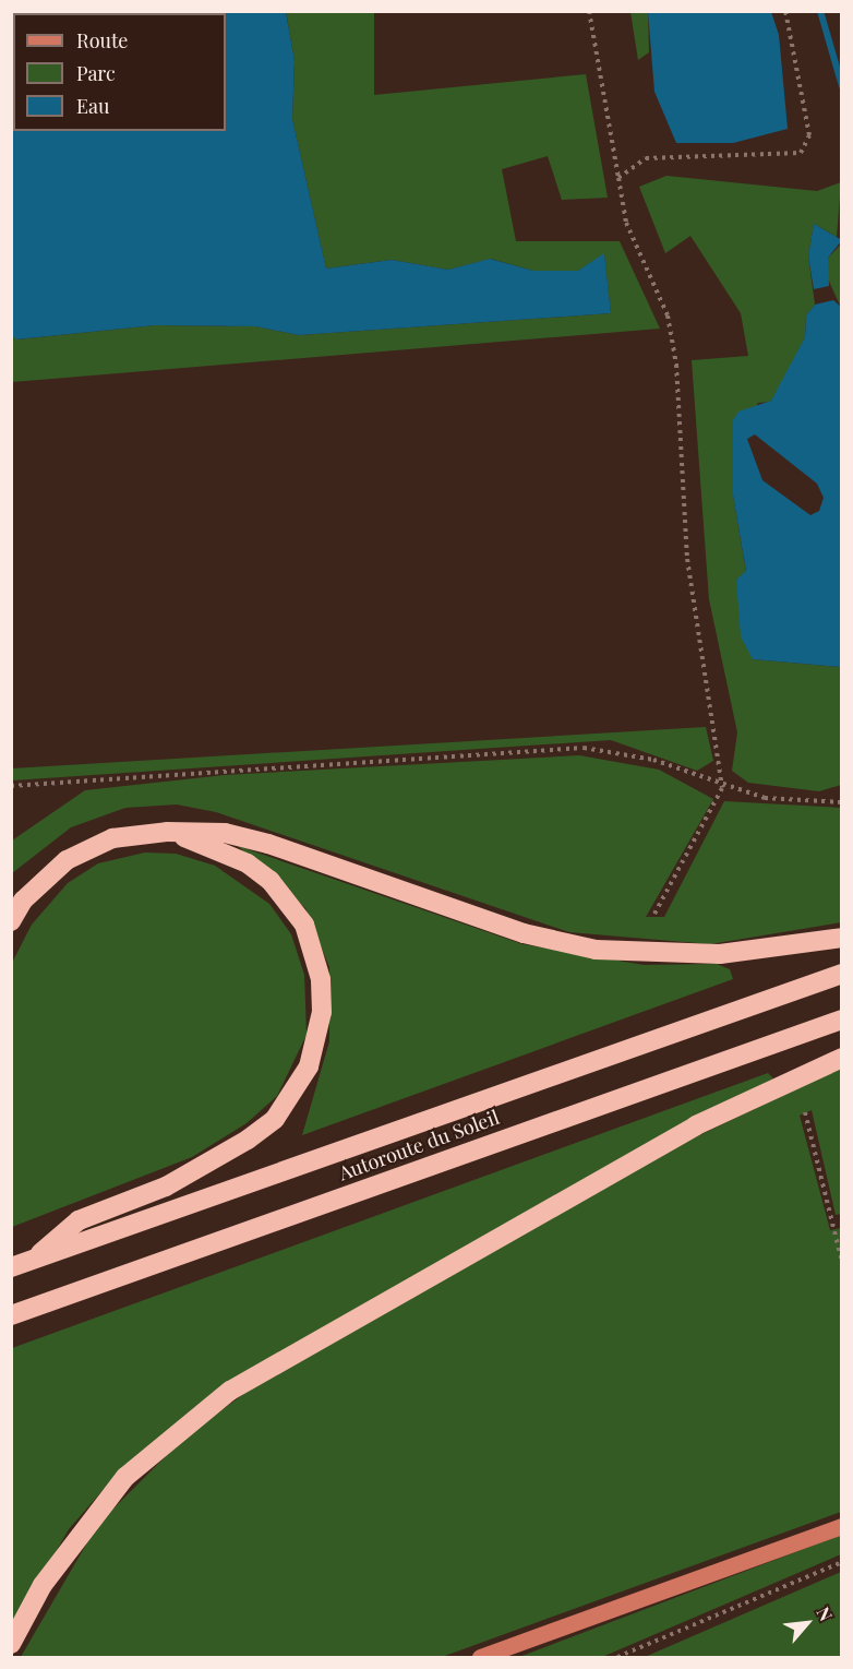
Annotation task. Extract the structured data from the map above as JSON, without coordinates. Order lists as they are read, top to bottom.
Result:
{
  "streets": {
    "highway": ["Autoroute du Soleil"]
  },
  "legend": ["Route", "Parc", "Eau"],
  "north": "top right"
}
